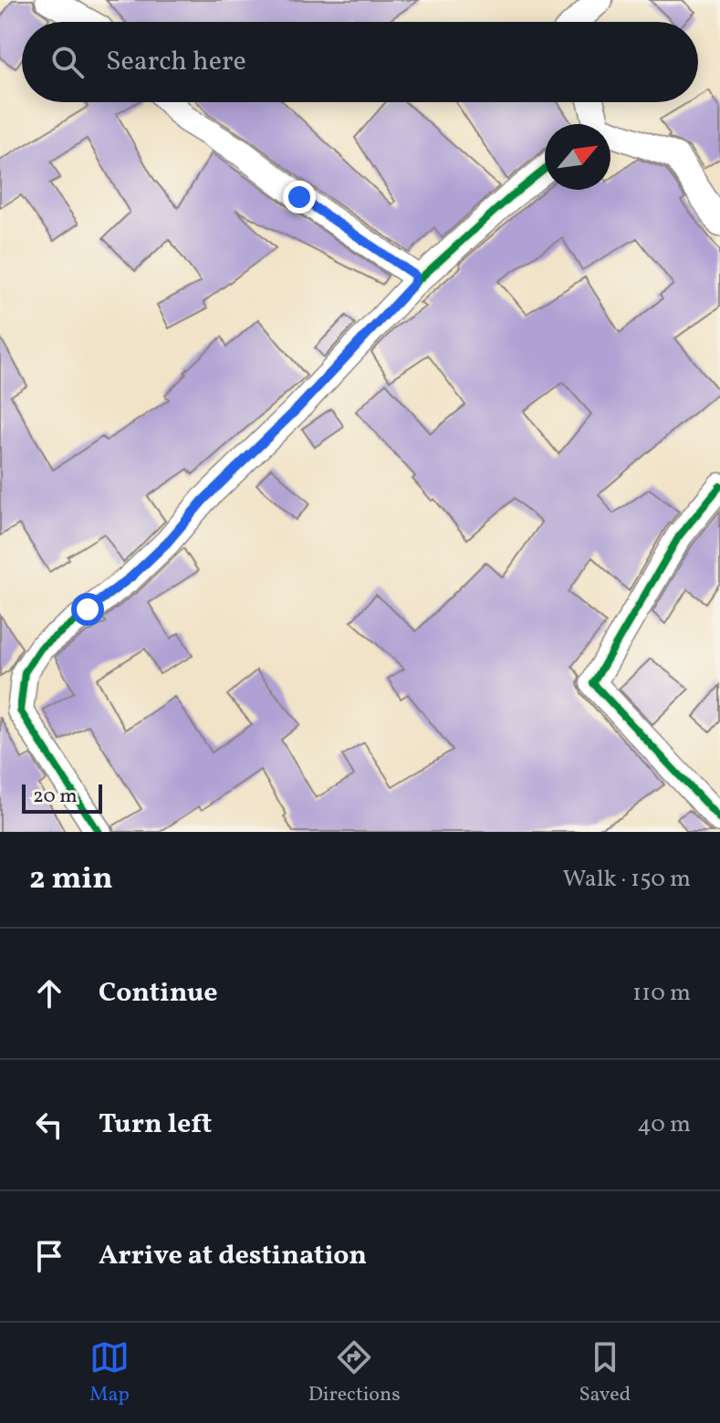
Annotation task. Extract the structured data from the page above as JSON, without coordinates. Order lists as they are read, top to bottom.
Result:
{
  "scale_bar": "20 m",
  "north": "top right",
  "page": {
    "search": "Search here",
    "scale": "20 m",
    "heading": ["2 min", "Walk · 150 m"],
    "list": [
      ["Continue", "110 m"],
      ["Turn left", "40 m"],
      "Arrive at destination"
    ],
    "nav": ["Map", "Directions", "Saved"]
  }
}
